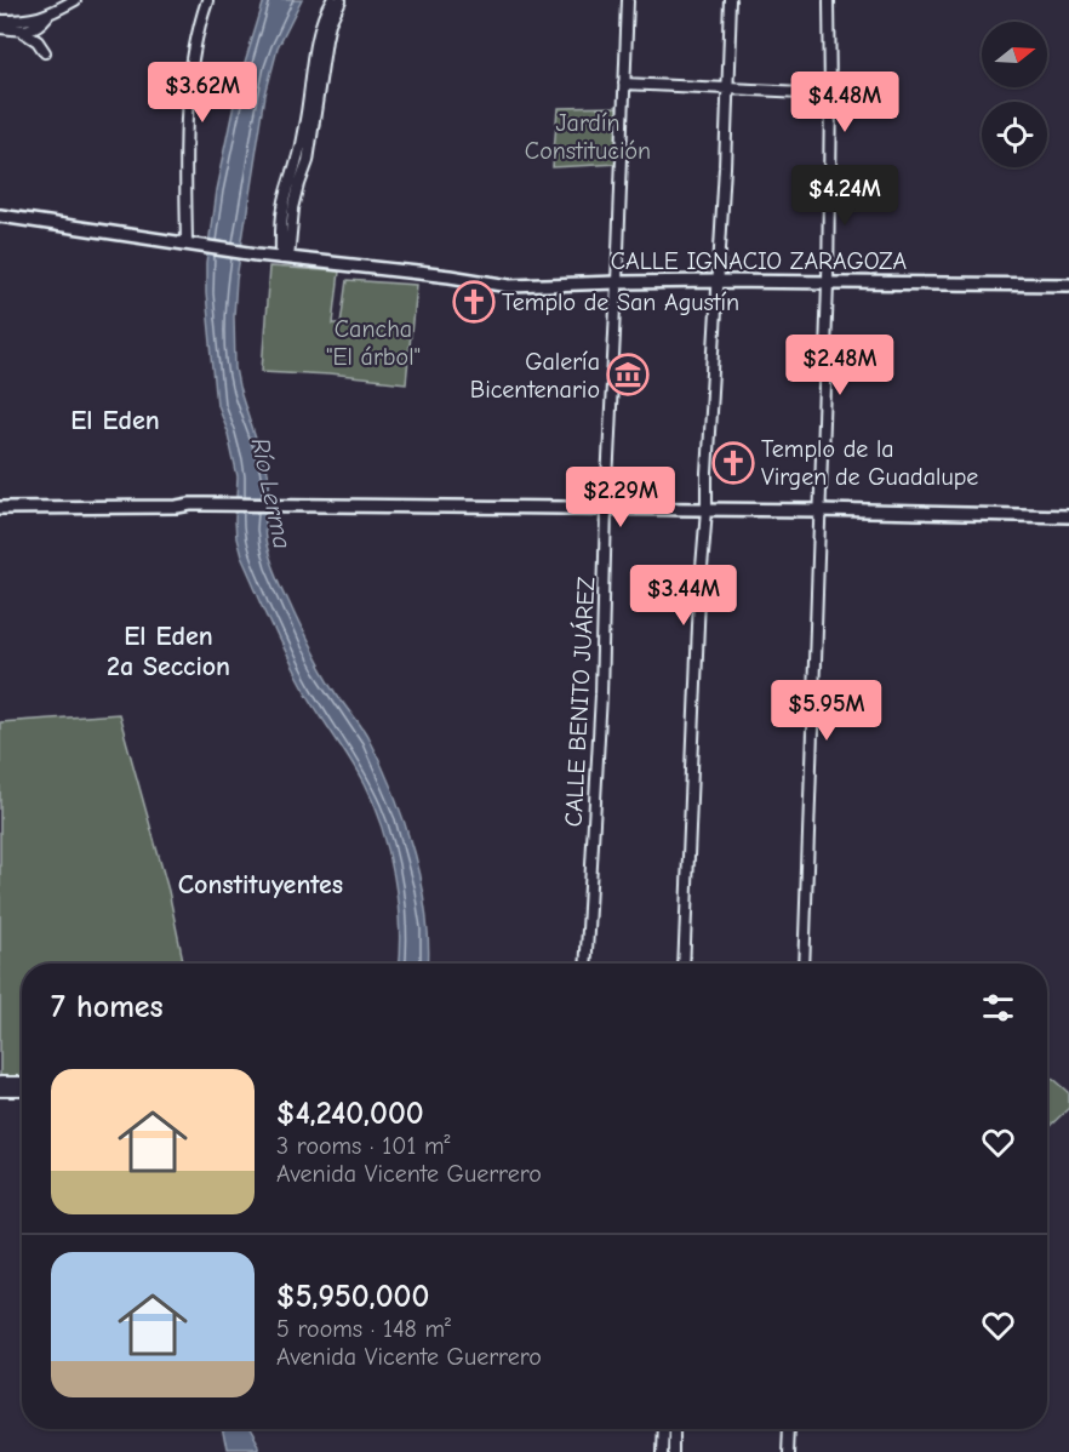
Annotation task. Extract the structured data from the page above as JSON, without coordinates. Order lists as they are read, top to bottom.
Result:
{
  "streets": {
    "main road": ["CALLE IGNACIO ZARAGOZA"],
    "street": ["CALLE BENITO JUÁREZ"]
  },
  "crossings": [
    ["CALLE IGNACIO ZARAGOZA", "CALLE BENITO JUÁREZ"]
  ],
  "districts": ["El Eden", "El Eden 2a Seccion", "Constituyentes"],
  "water": ["Río Lerma"],
  "parks": ["Jardín Constitución", "Cancha \"El árbol\""],
  "places": {
    "church": ["Templo de San Agustín", "Templo de la Virgen de Guadalupe"],
    "museum": ["Galería Bicentenario"]
  },
  "north": "right",
  "page": {
    "price": [
      "$3.62M",
      "$4.48M",
      "$4.24M",
      "$2.48M",
      "$2.29M",
      "$3.44M",
      "$5.95M"
    ],
    "heading": "7 homes",
    "list": [
      {
        "name": "$4,240,000",
        "note": "3 rooms · 101 m² · Avenida Vicente Guerrero"
      },
      {
        "name": "$5,950,000",
        "note": "5 rooms · 148 m² · Avenida Vicente Guerrero"
      }
    ]
  }
}
